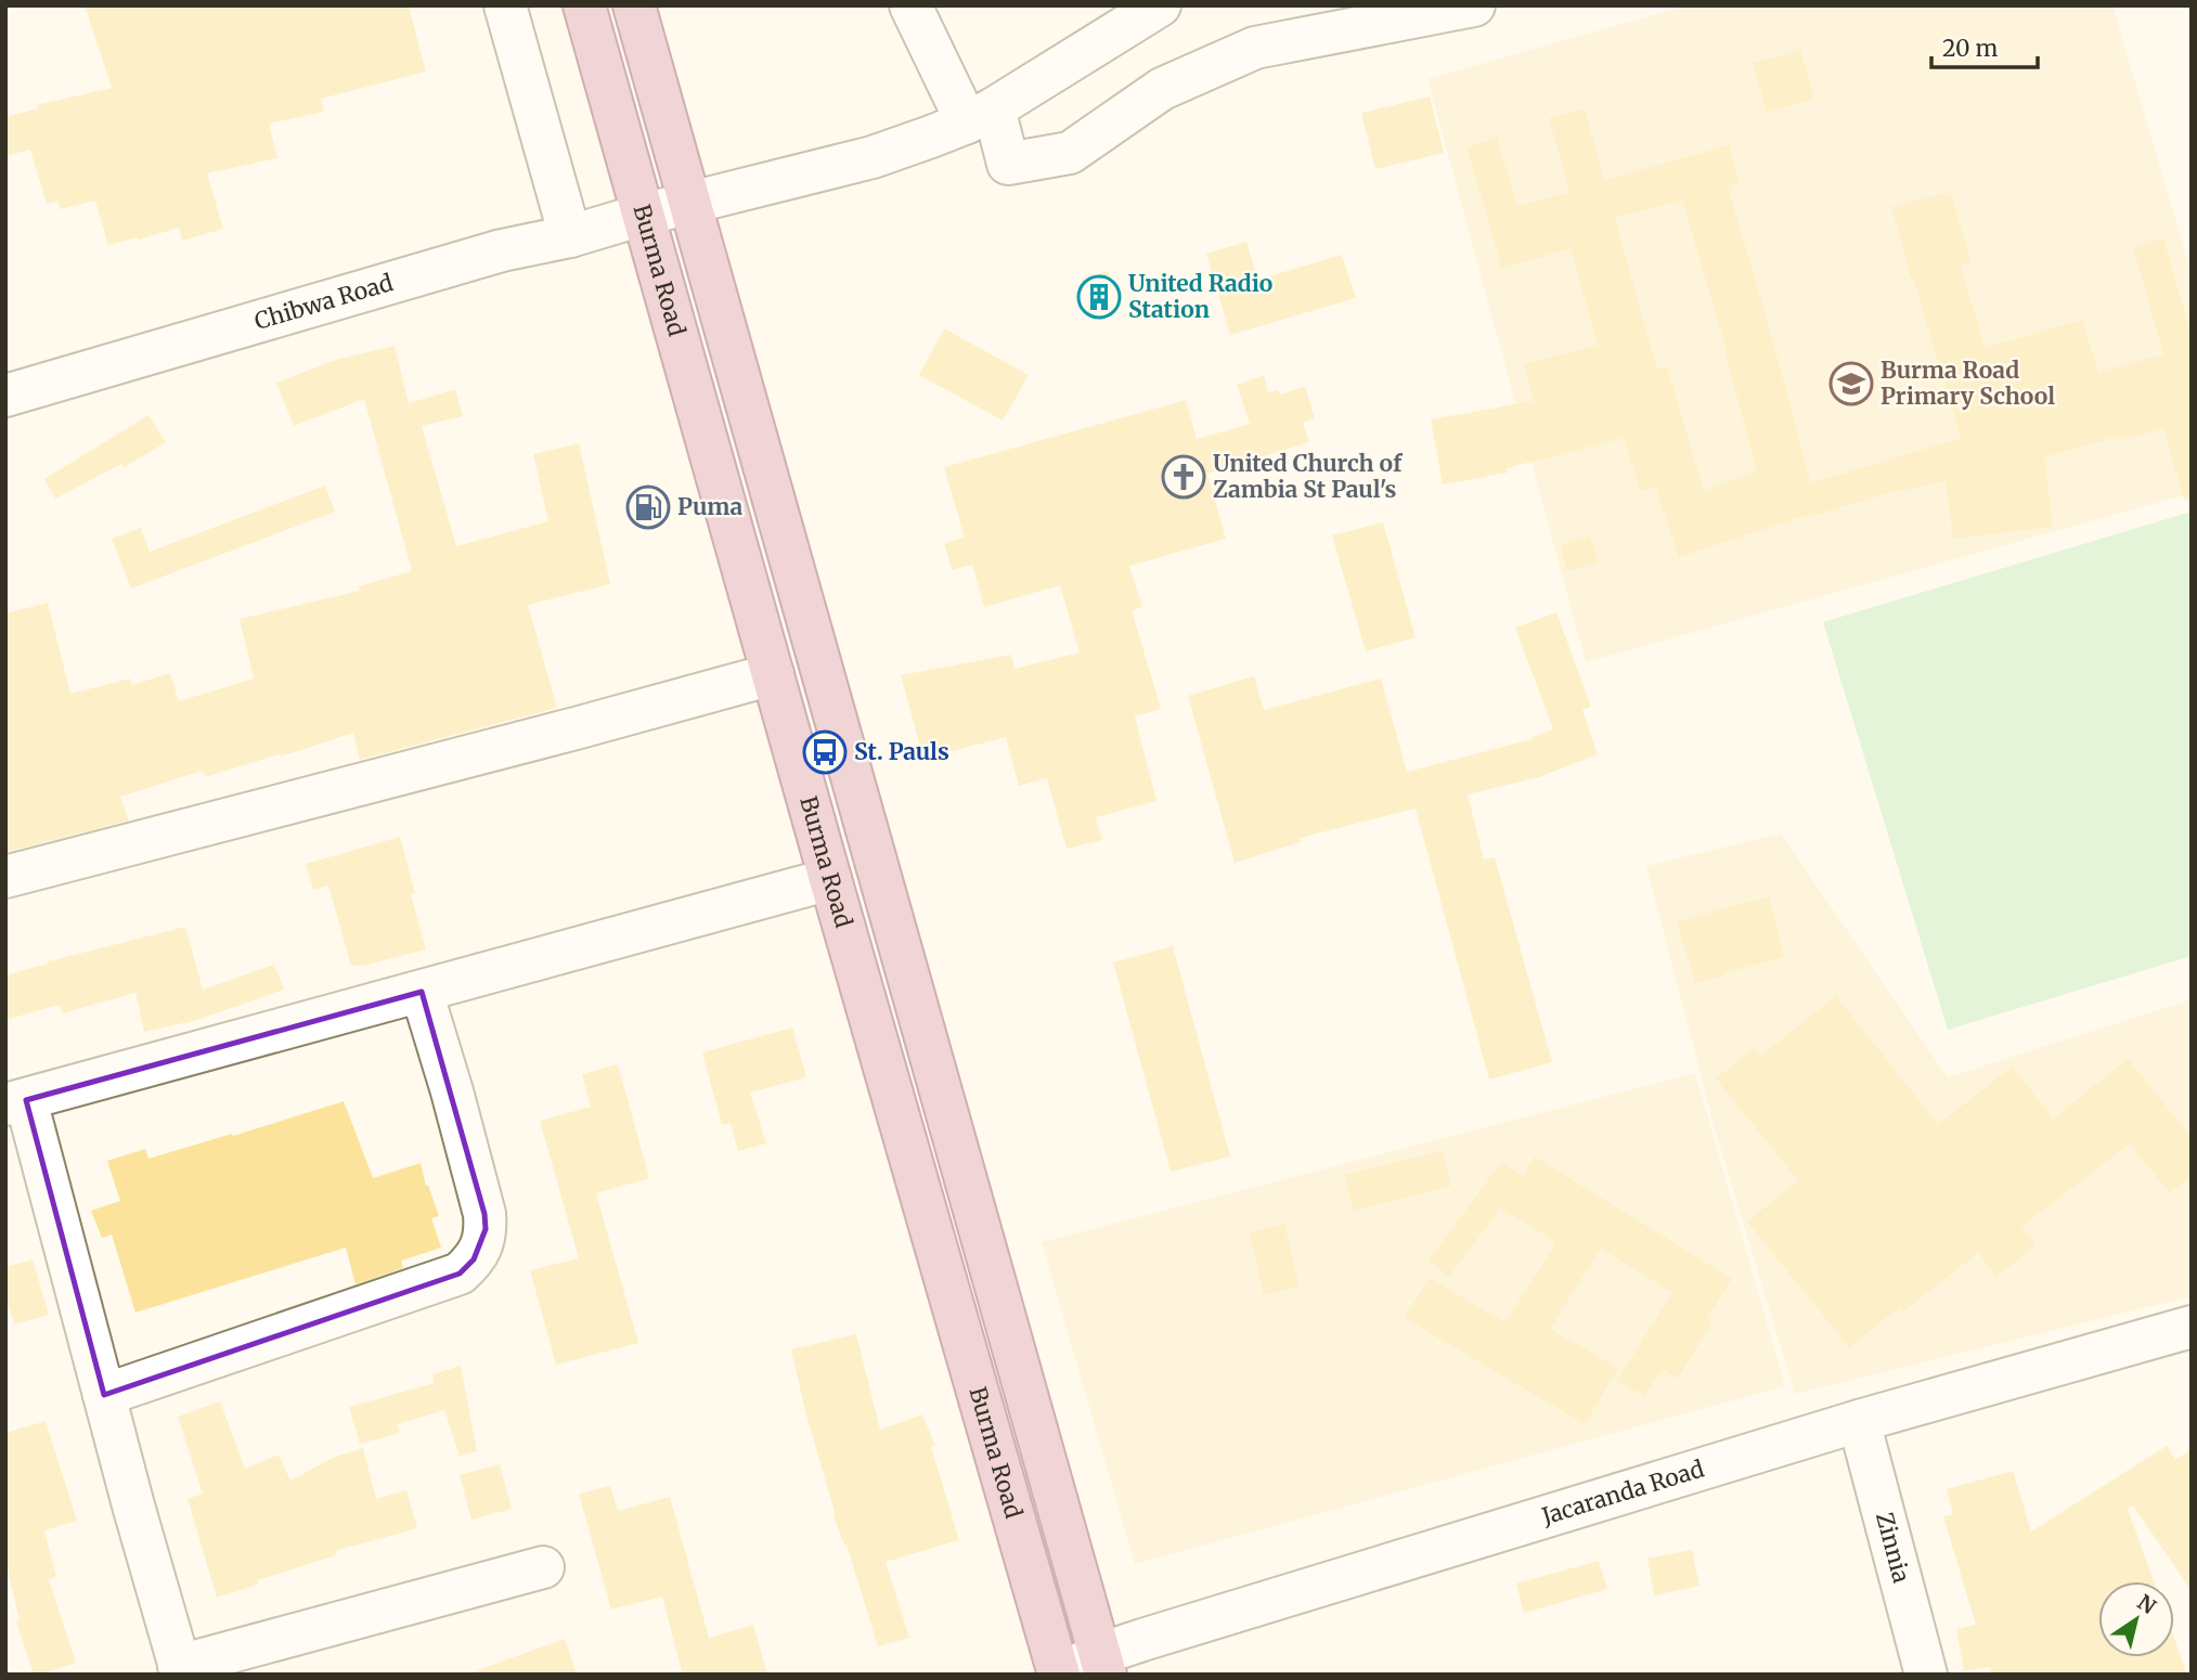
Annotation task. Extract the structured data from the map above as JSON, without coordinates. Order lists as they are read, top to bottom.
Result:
{
  "streets": {
    "main road": ["Burma Road"],
    "street": ["Chibwa Road", "Jacaranda Road", "Zinnia"]
  },
  "crossings": [
    ["Burma Road", "Chibwa Road"],
    ["Burma Road", "Jacaranda Road"],
    ["Jacaranda Road", "Zinnia"]
  ],
  "places": {
    "building": ["United Radio Station"],
    "school or university": ["Burma Road Primary School"],
    "church": ["United Church of Zambia St Paul's"],
    "fuel station": ["Puma"],
    "bus stop": ["St. Pauls"]
  },
  "scale_bar": "20 m",
  "north": "top right"
}
